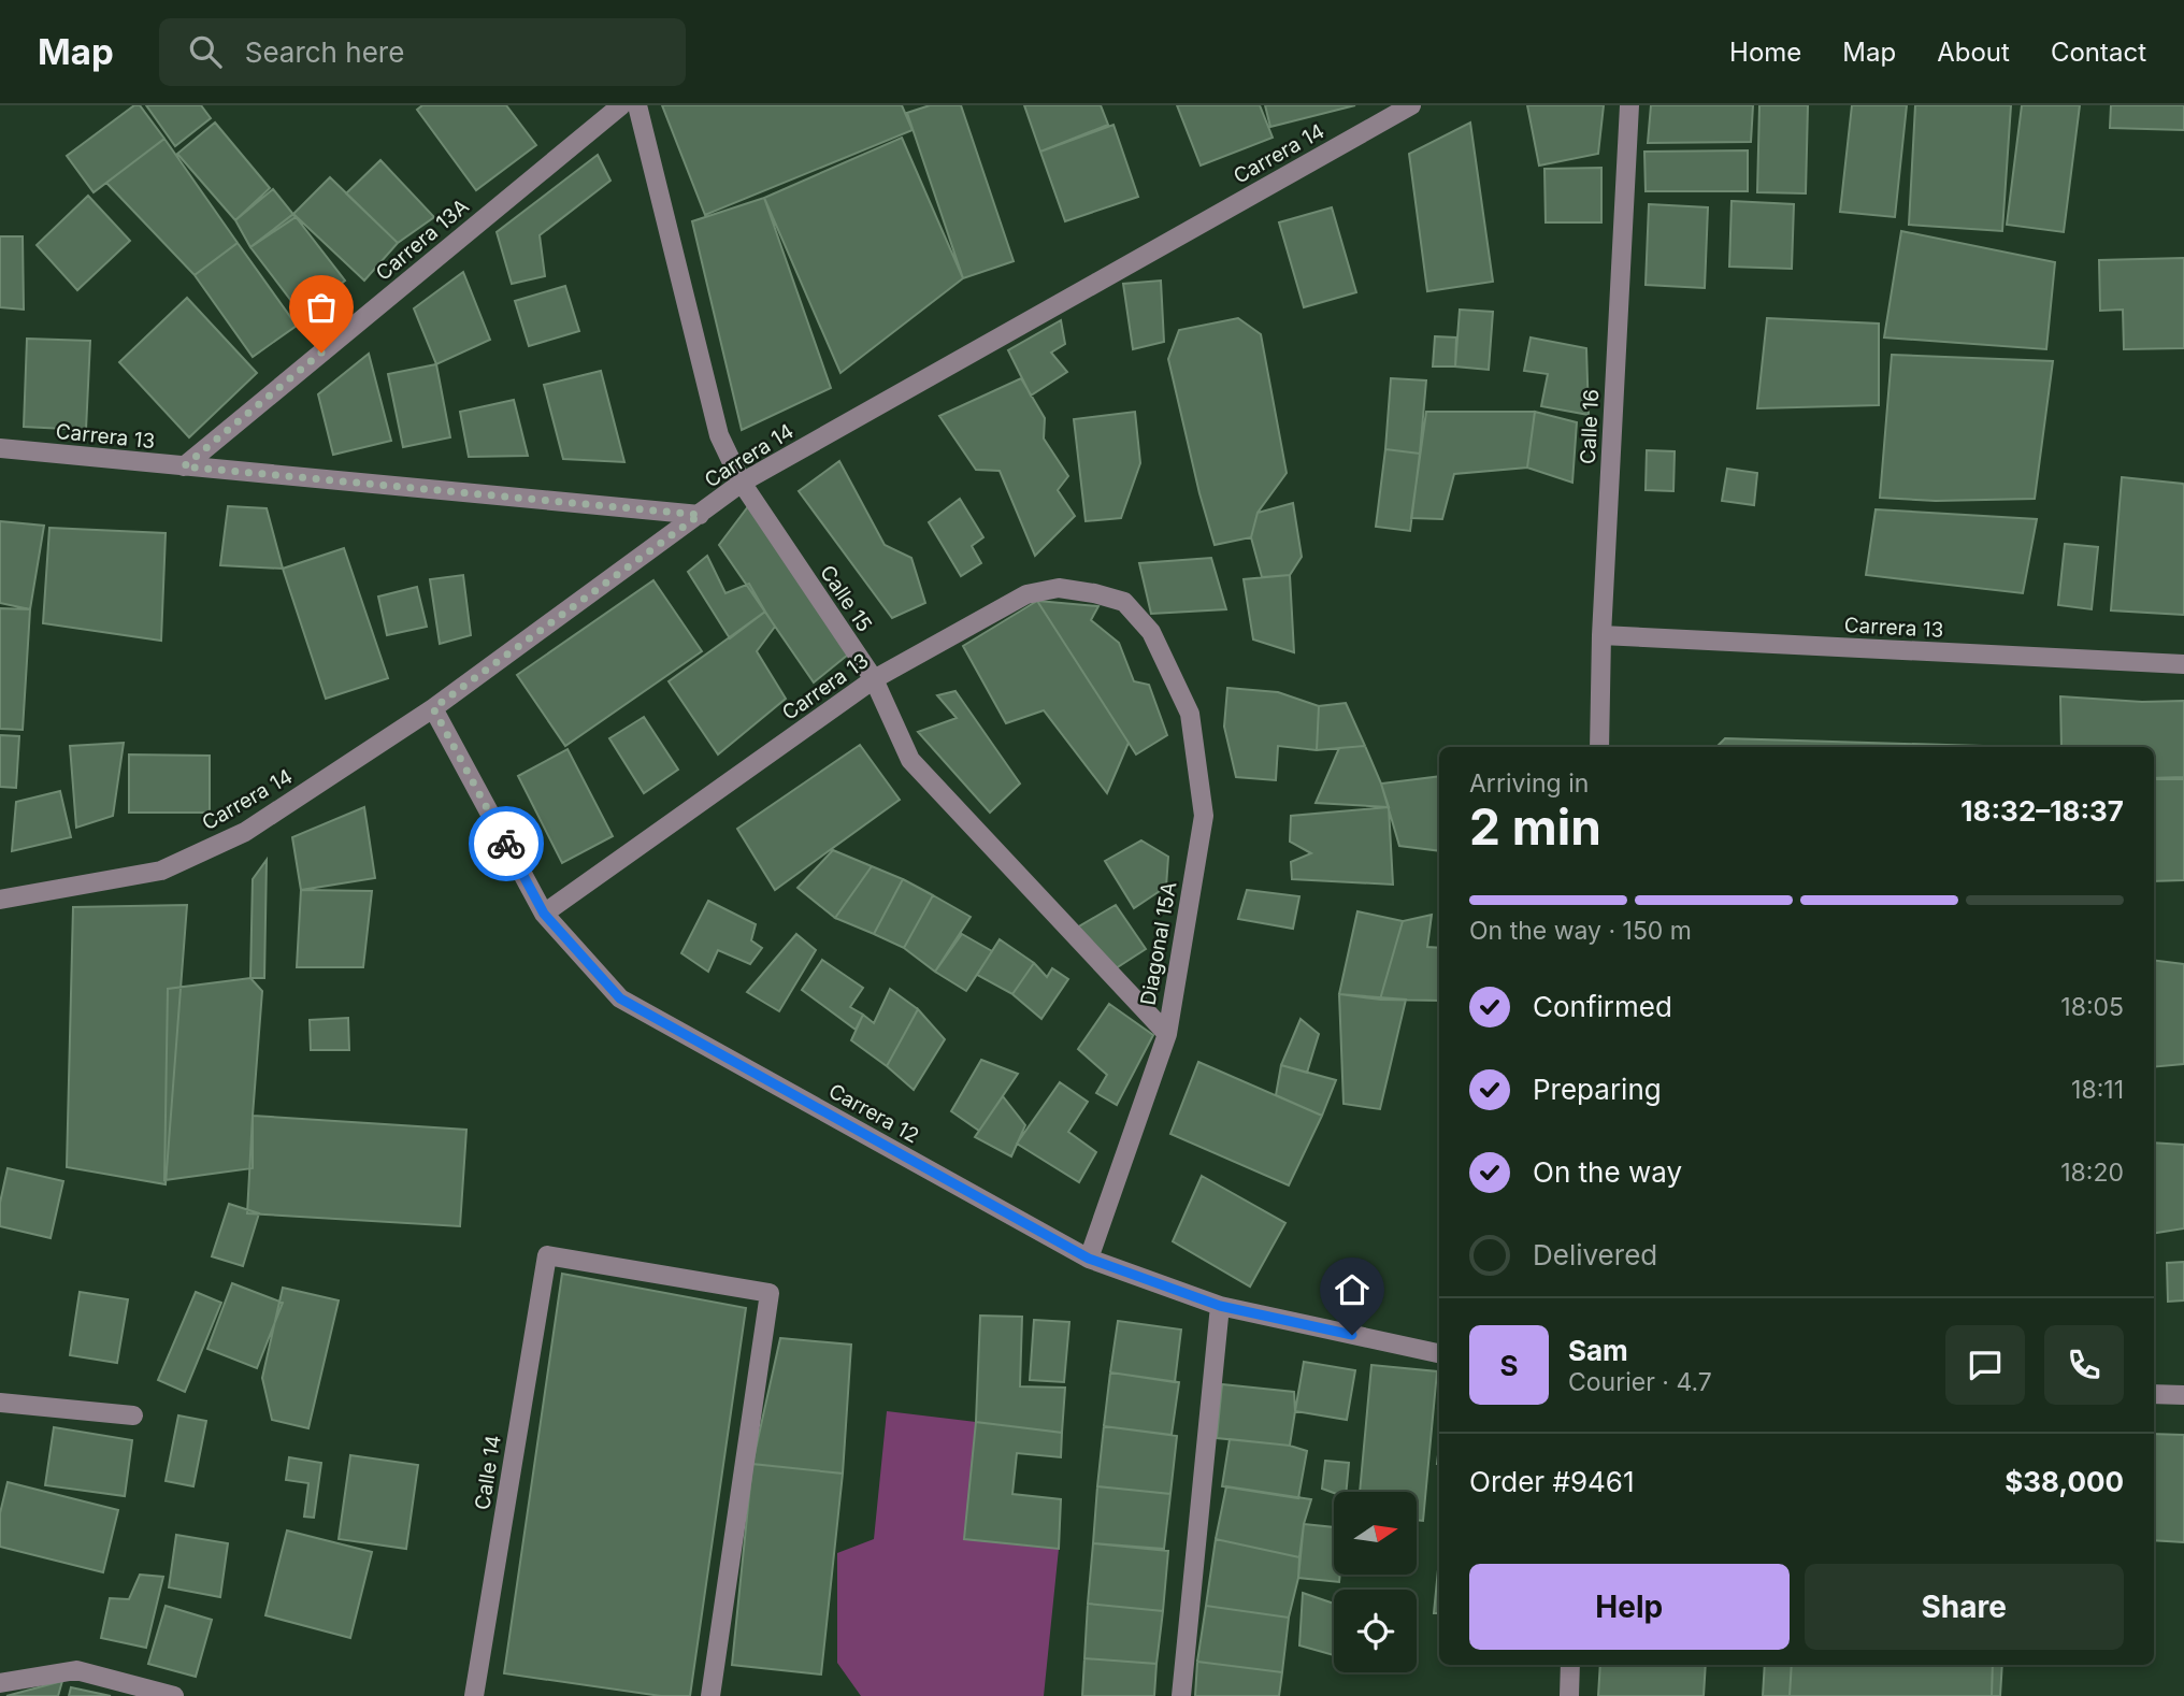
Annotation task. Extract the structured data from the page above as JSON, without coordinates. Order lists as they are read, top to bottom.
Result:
{
  "streets": {
    "street": [
      "Carrera 14",
      "Carrera 13A",
      "Calle 16",
      "Carrera 13",
      "Calle 15",
      "Diagonal 15A",
      "Carrera 12",
      "Calle 14"
    ]
  },
  "crossings": [
    ["Carrera 14", "Carrera 13"],
    ["Carrera 14", "Calle 15"],
    ["Carrera 14", "Carrera 12"],
    ["Carrera 13A", "Carrera 13"],
    ["Calle 16", "Carrera 13"],
    ["Carrera 13", "Calle 15"],
    ["Carrera 13", "Diagonal 15A"],
    ["Carrera 13", "Carrera 12"],
    ["Calle 15", "Diagonal 15A"],
    ["Diagonal 15A", "Carrera 12"]
  ],
  "north": "right",
  "page": {
    "header": "Map",
    "search": "Search here",
    "nav": [
      "Home",
      "Map",
      "About",
      "Contact"
    ],
    "heading": ["2 min", "Arriving in", "18:32–18:37"],
    "panel": [
      "Sam",
      "Courier · 4.7",
      "Order #9461",
      "$38,000"
    ],
    "bar": "On the way · 150 m",
    "list": [
      ["Confirmed", "18:05"],
      ["Preparing", "18:11"],
      ["On the way", "18:20"],
      "Delivered"
    ],
    "round": "S",
    "buttons": ["Help", "Share"]
  }
}
